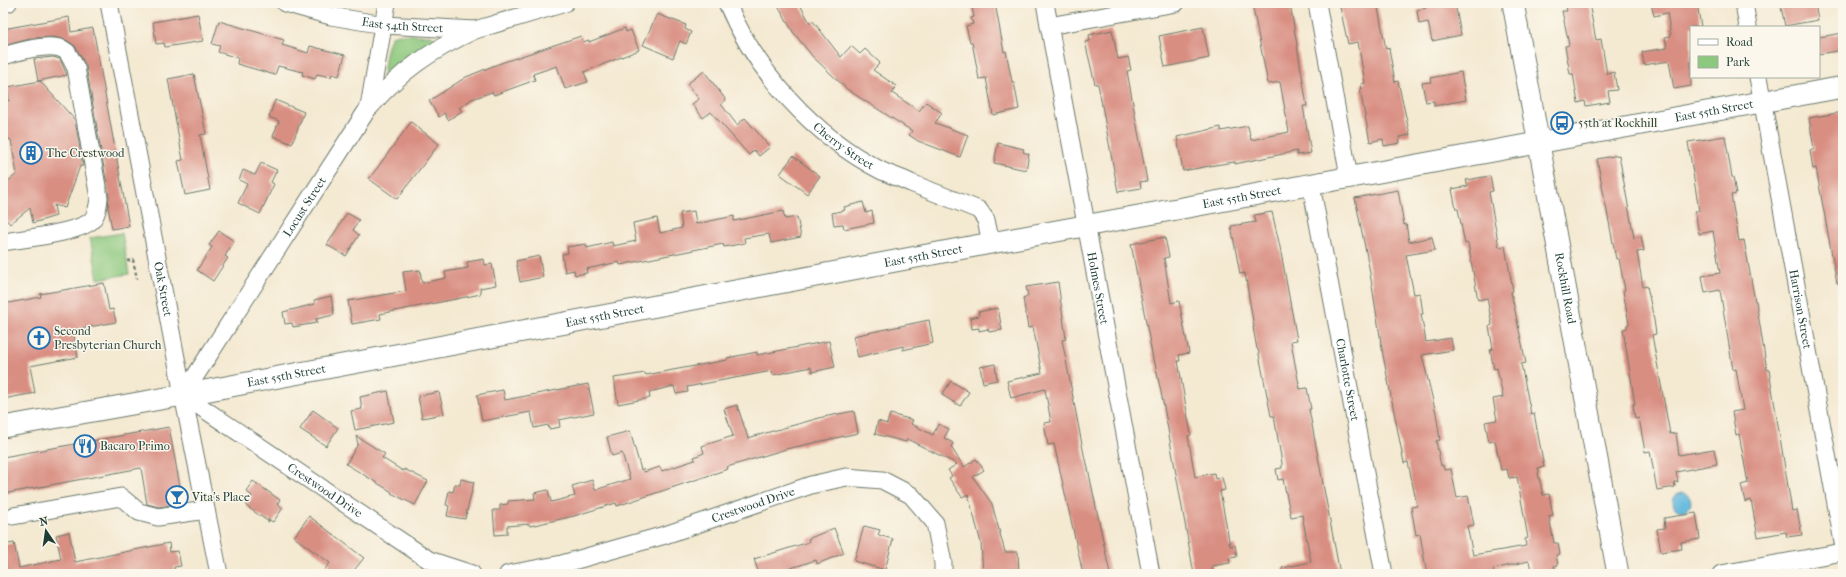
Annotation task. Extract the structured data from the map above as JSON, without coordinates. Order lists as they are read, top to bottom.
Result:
{
  "streets": {
    "main road": ["East 55th Street", "Rockhill Road"],
    "street": [
      "East 54th Street",
      "Cherry Street",
      "Locust Street",
      "Oak Street",
      "Holmes Street",
      "Harrison Street",
      "Charlotte Street",
      "Crestwood Drive"
    ]
  },
  "crossings": [
    ["East 54th Street", "Locust Street"],
    ["East 55th Street", "Cherry Street"],
    ["East 55th Street", "Locust Street"],
    ["East 55th Street", "Oak Street"],
    ["East 55th Street", "Holmes Street"],
    ["East 55th Street", "Rockhill Road"],
    ["East 55th Street", "Harrison Street"],
    ["East 55th Street", "Charlotte Street"],
    ["East 55th Street", "Crestwood Drive"],
    ["Locust Street", "Oak Street"],
    ["Locust Street", "Crestwood Drive"],
    ["Oak Street", "Crestwood Drive"]
  ],
  "places": {
    "bus stop": ["55th at Rockhill"],
    "building": ["The Crestwood"],
    "church": ["Second Presbyterian Church"],
    "restaurant": ["Bacaro Primo"],
    "bar": ["Vita's Place"]
  },
  "legend": ["Road", "Park"],
  "north": "top"
}
